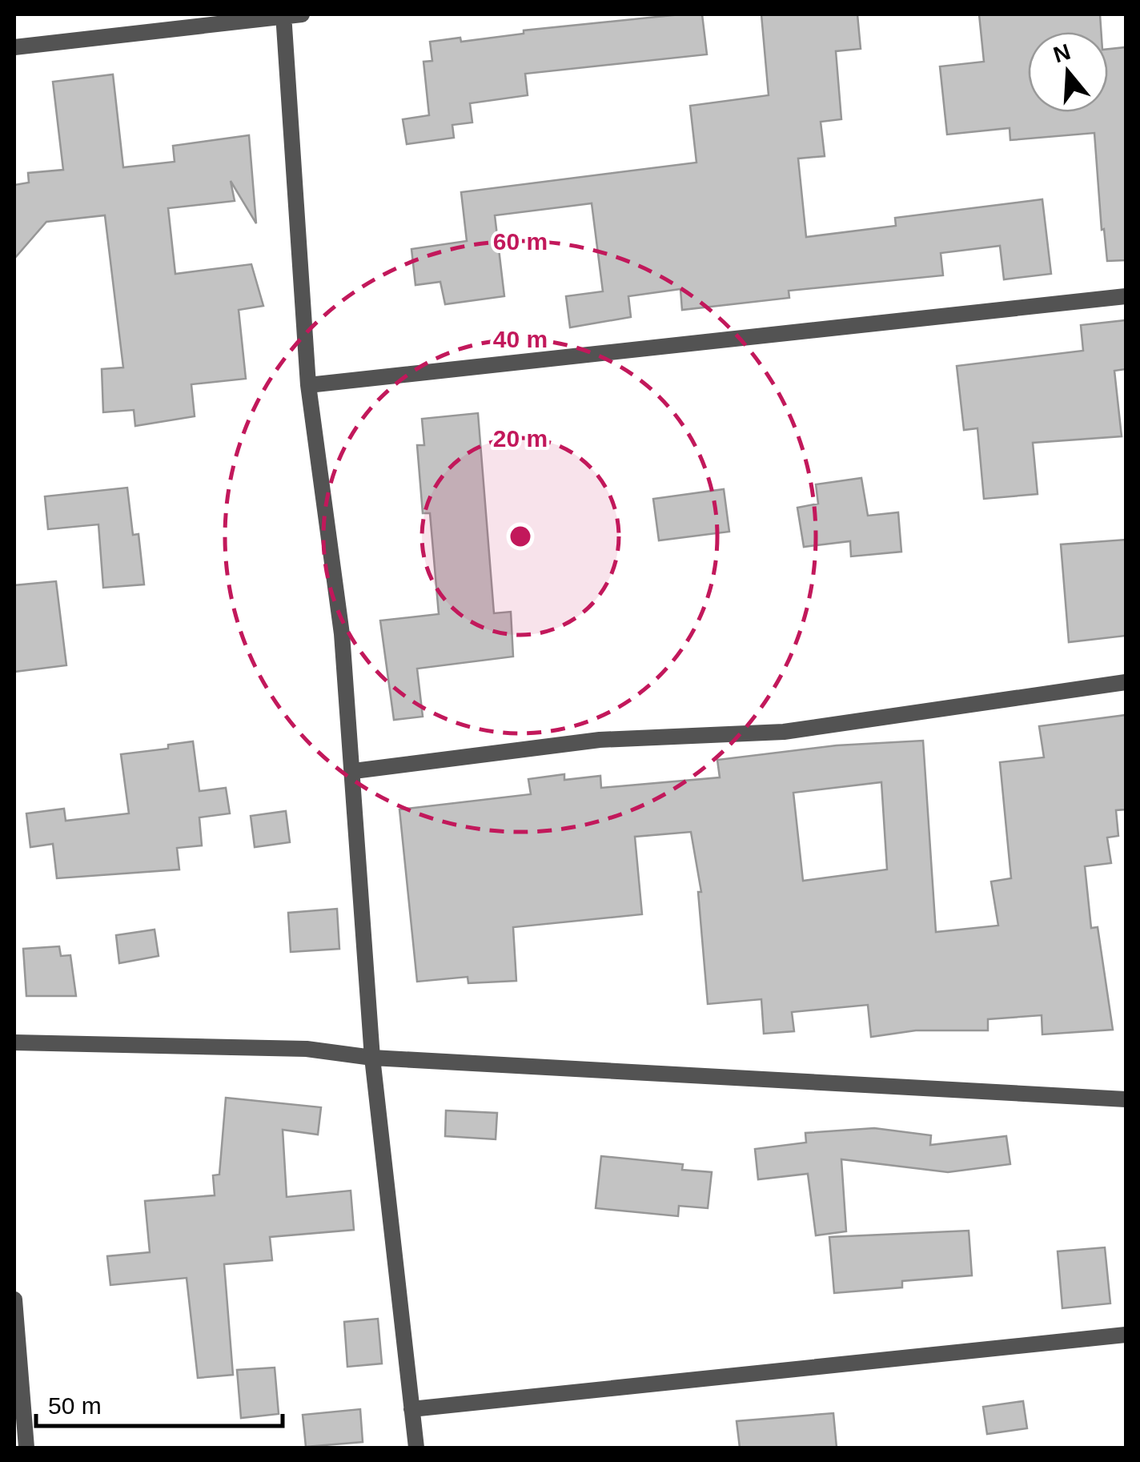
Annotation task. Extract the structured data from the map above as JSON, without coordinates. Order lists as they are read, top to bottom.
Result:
{
  "scale_bar": "50 m",
  "north": "top",
  "rings": ["60 m", "40 m", "20 m"]
}
